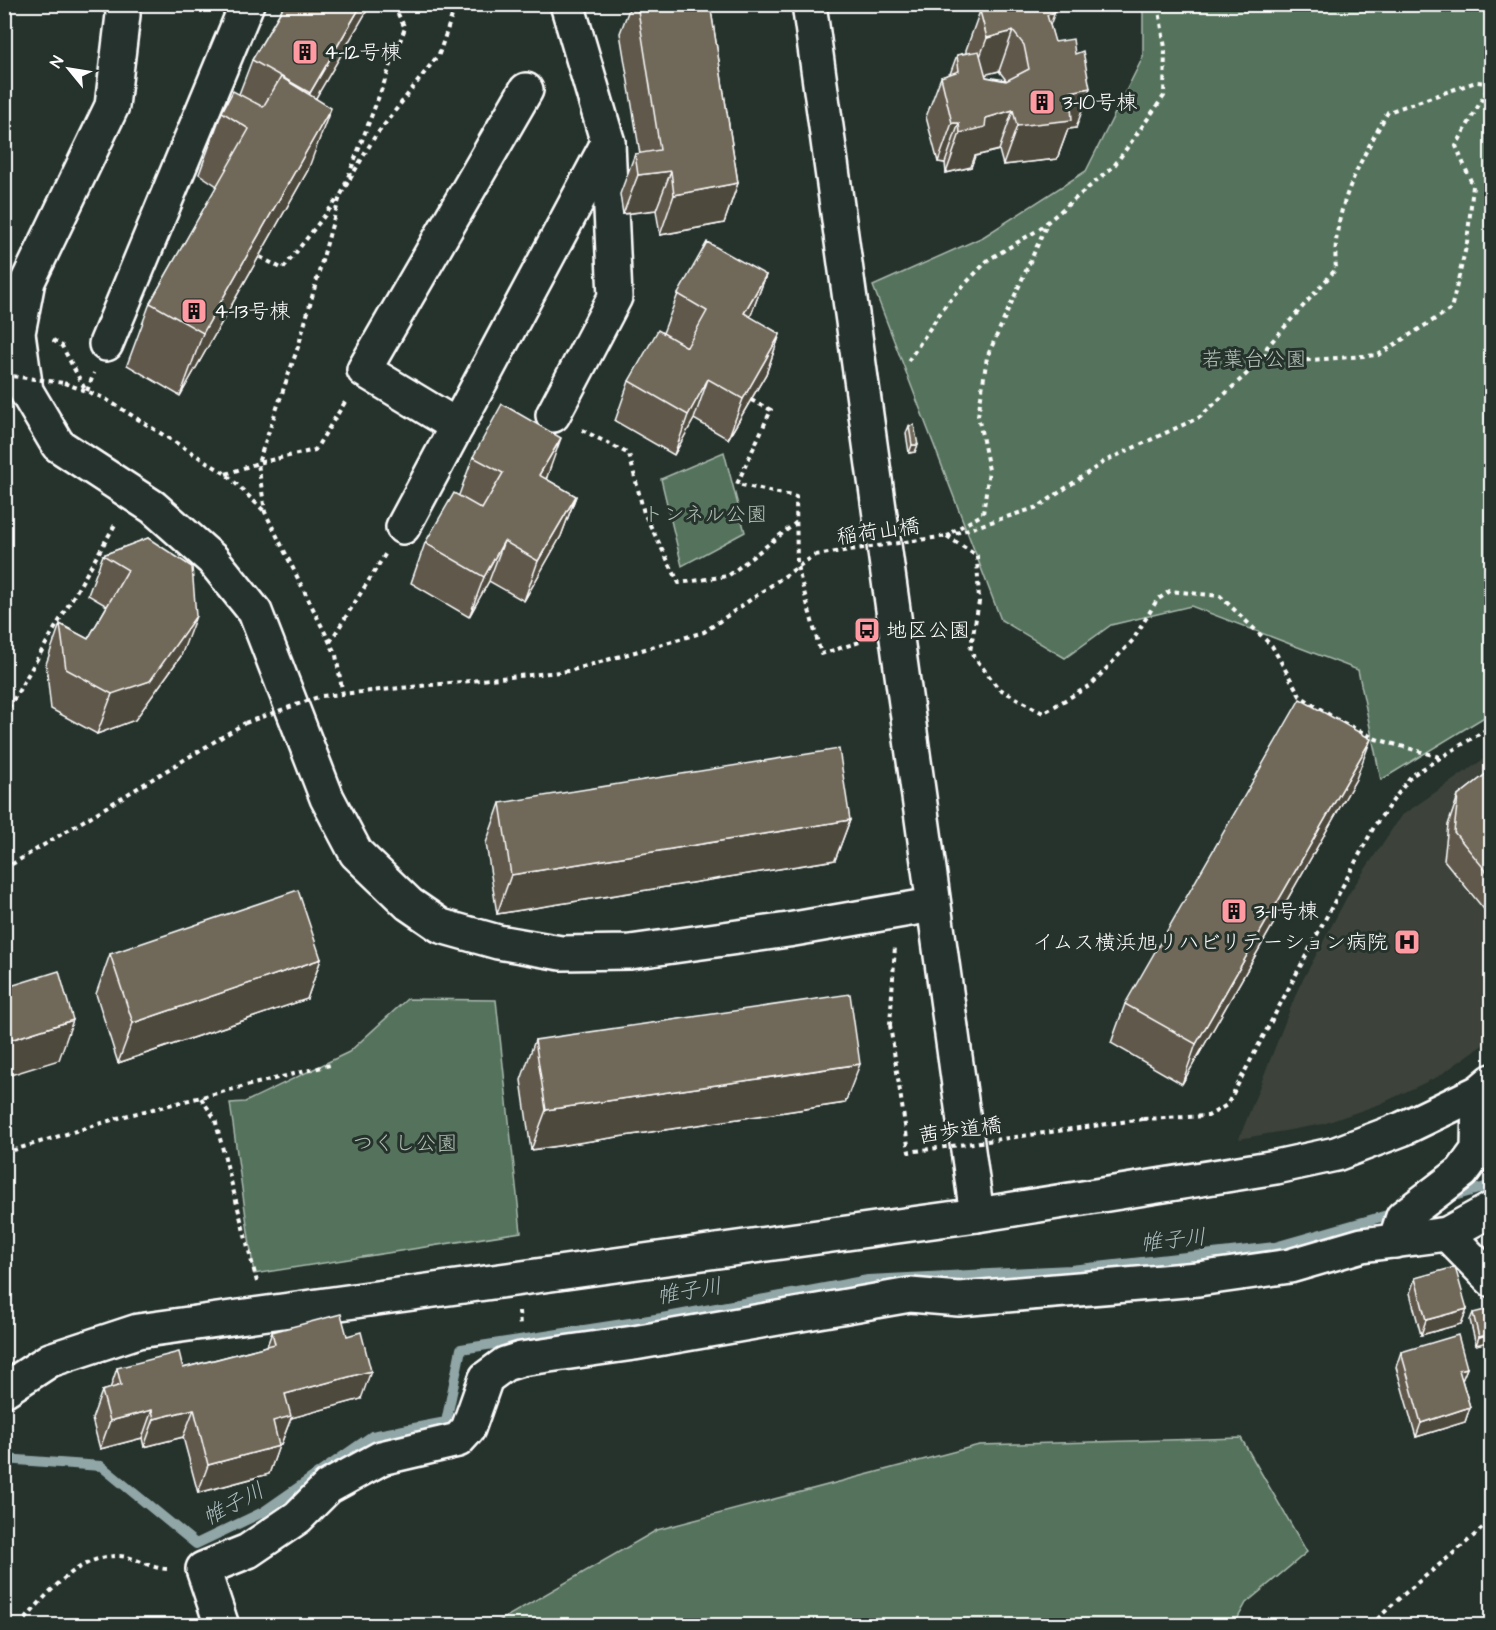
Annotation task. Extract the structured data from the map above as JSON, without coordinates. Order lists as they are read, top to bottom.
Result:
{
  "streets": {
    "path": ["稲荷山橋", "茜歩道橋"]
  },
  "water": ["帷子川"],
  "parks": ["若葉台公園", "トンネル公園", "つくし公園"],
  "places": {
    "building": [
      "4-12号棟",
      "3-10号棟",
      "4-13号棟",
      "3-11号棟"
    ],
    "bus stop": ["地区公園"],
    "hospital": ["イムス横浜旭リハビリテーション病院"]
  },
  "north": "top left"
}
